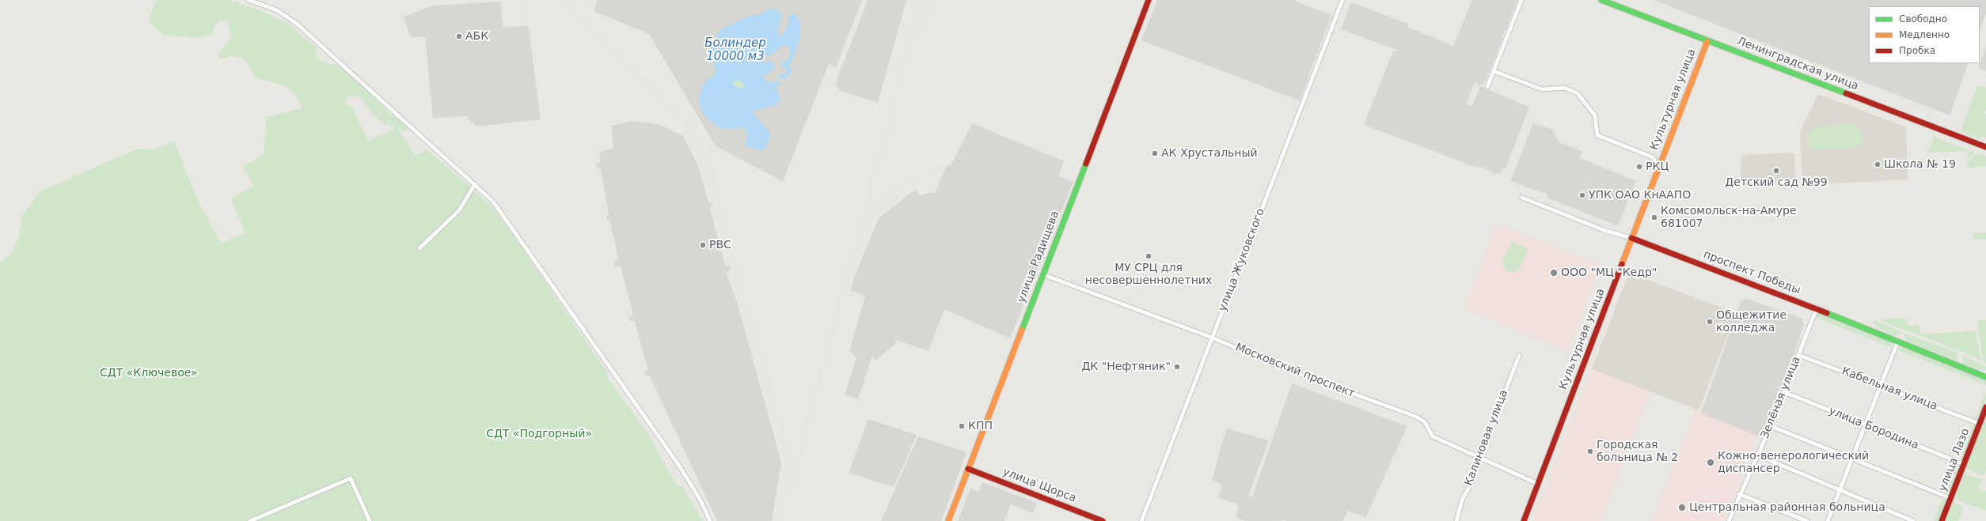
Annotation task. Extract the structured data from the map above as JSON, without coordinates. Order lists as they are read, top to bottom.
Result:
{
  "streets": {
    "street": [
      "Ленинградская улица",
      "Культурная улица",
      "улица Радищева",
      "улица Жуковского",
      "проспект Победы",
      "Московский проспект",
      "Кабельная улица",
      "Зелёная улица",
      "улица Бородина",
      "Калиновая улица",
      "улица Лазо",
      "улица Щорса"
    ]
  },
  "crossings": [
    ["Ленинградская улица", "Культурная улица"],
    ["Культурная улица", "проспект Победы"],
    ["Культурная улица", "Московский проспект"],
    ["улица Радищева", "Московский проспект"],
    ["улица Радищева", "улица Щорса"],
    ["улица Жуковского", "Московский проспект"],
    ["проспект Победы", "Зелёная улица"],
    ["Московский проспект", "Калиновая улица"],
    ["Кабельная улица", "Зелёная улица"],
    ["Кабельная улица", "улица Лазо"],
    ["Зелёная улица", "улица Бородина"],
    ["улица Бородина", "улица Лазо"]
  ],
  "water": ["Болиндер 10000 м3"],
  "parks": ["СДТ «Ключевое»", "СДТ «Подгорный»"],
  "places": [
    "АБК",
    "АК Хрустальный",
    "Школа № 19",
    "РКЦ",
    "Детский сад №99",
    "УПК ОАО КнААПО",
    "Комсомольск-на-Амуре 681007",
    "РВС",
    "МУ СРЦ для несовершеннолетних",
    "ООО \"МЦ \"Кедр\"",
    "Общежитие колледжа",
    "ДК \"Нефтяник\"",
    "КПП",
    "Городская больница № 2",
    "Кожно-венерологический диспансер",
    "Центральная районная больница"
  ],
  "legend": ["Свободно", "Медленно", "Пробка"]
}
